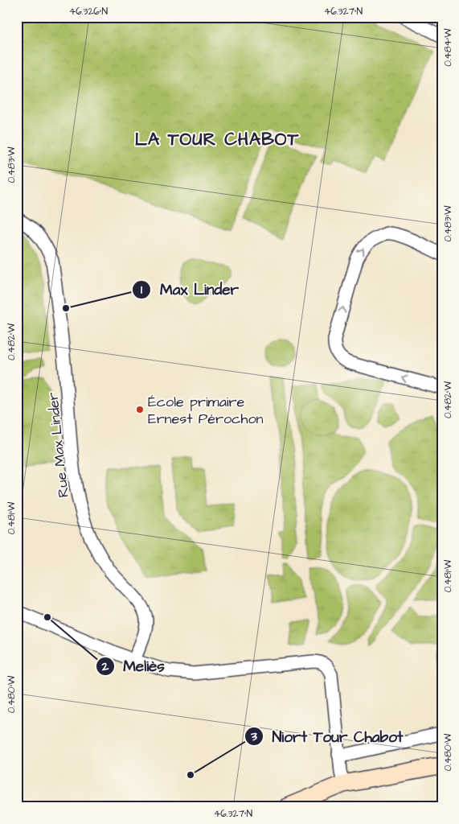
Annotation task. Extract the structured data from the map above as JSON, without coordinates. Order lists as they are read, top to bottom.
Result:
{
  "streets": {
    "street": ["Rue Max Linder"]
  },
  "districts": ["LA TOUR CHABOT"],
  "places": [
    "Max Linder",
    "École primaire Ernest Pérochon",
    "Meliès",
    "Niort Tour Chabot"
  ],
  "coordinates": [
    "46.326°N",
    "46.327°N",
    "0.484°W",
    "0.483°W",
    "0.482°W",
    "0.481°W",
    "0.480°W"
  ]
}
